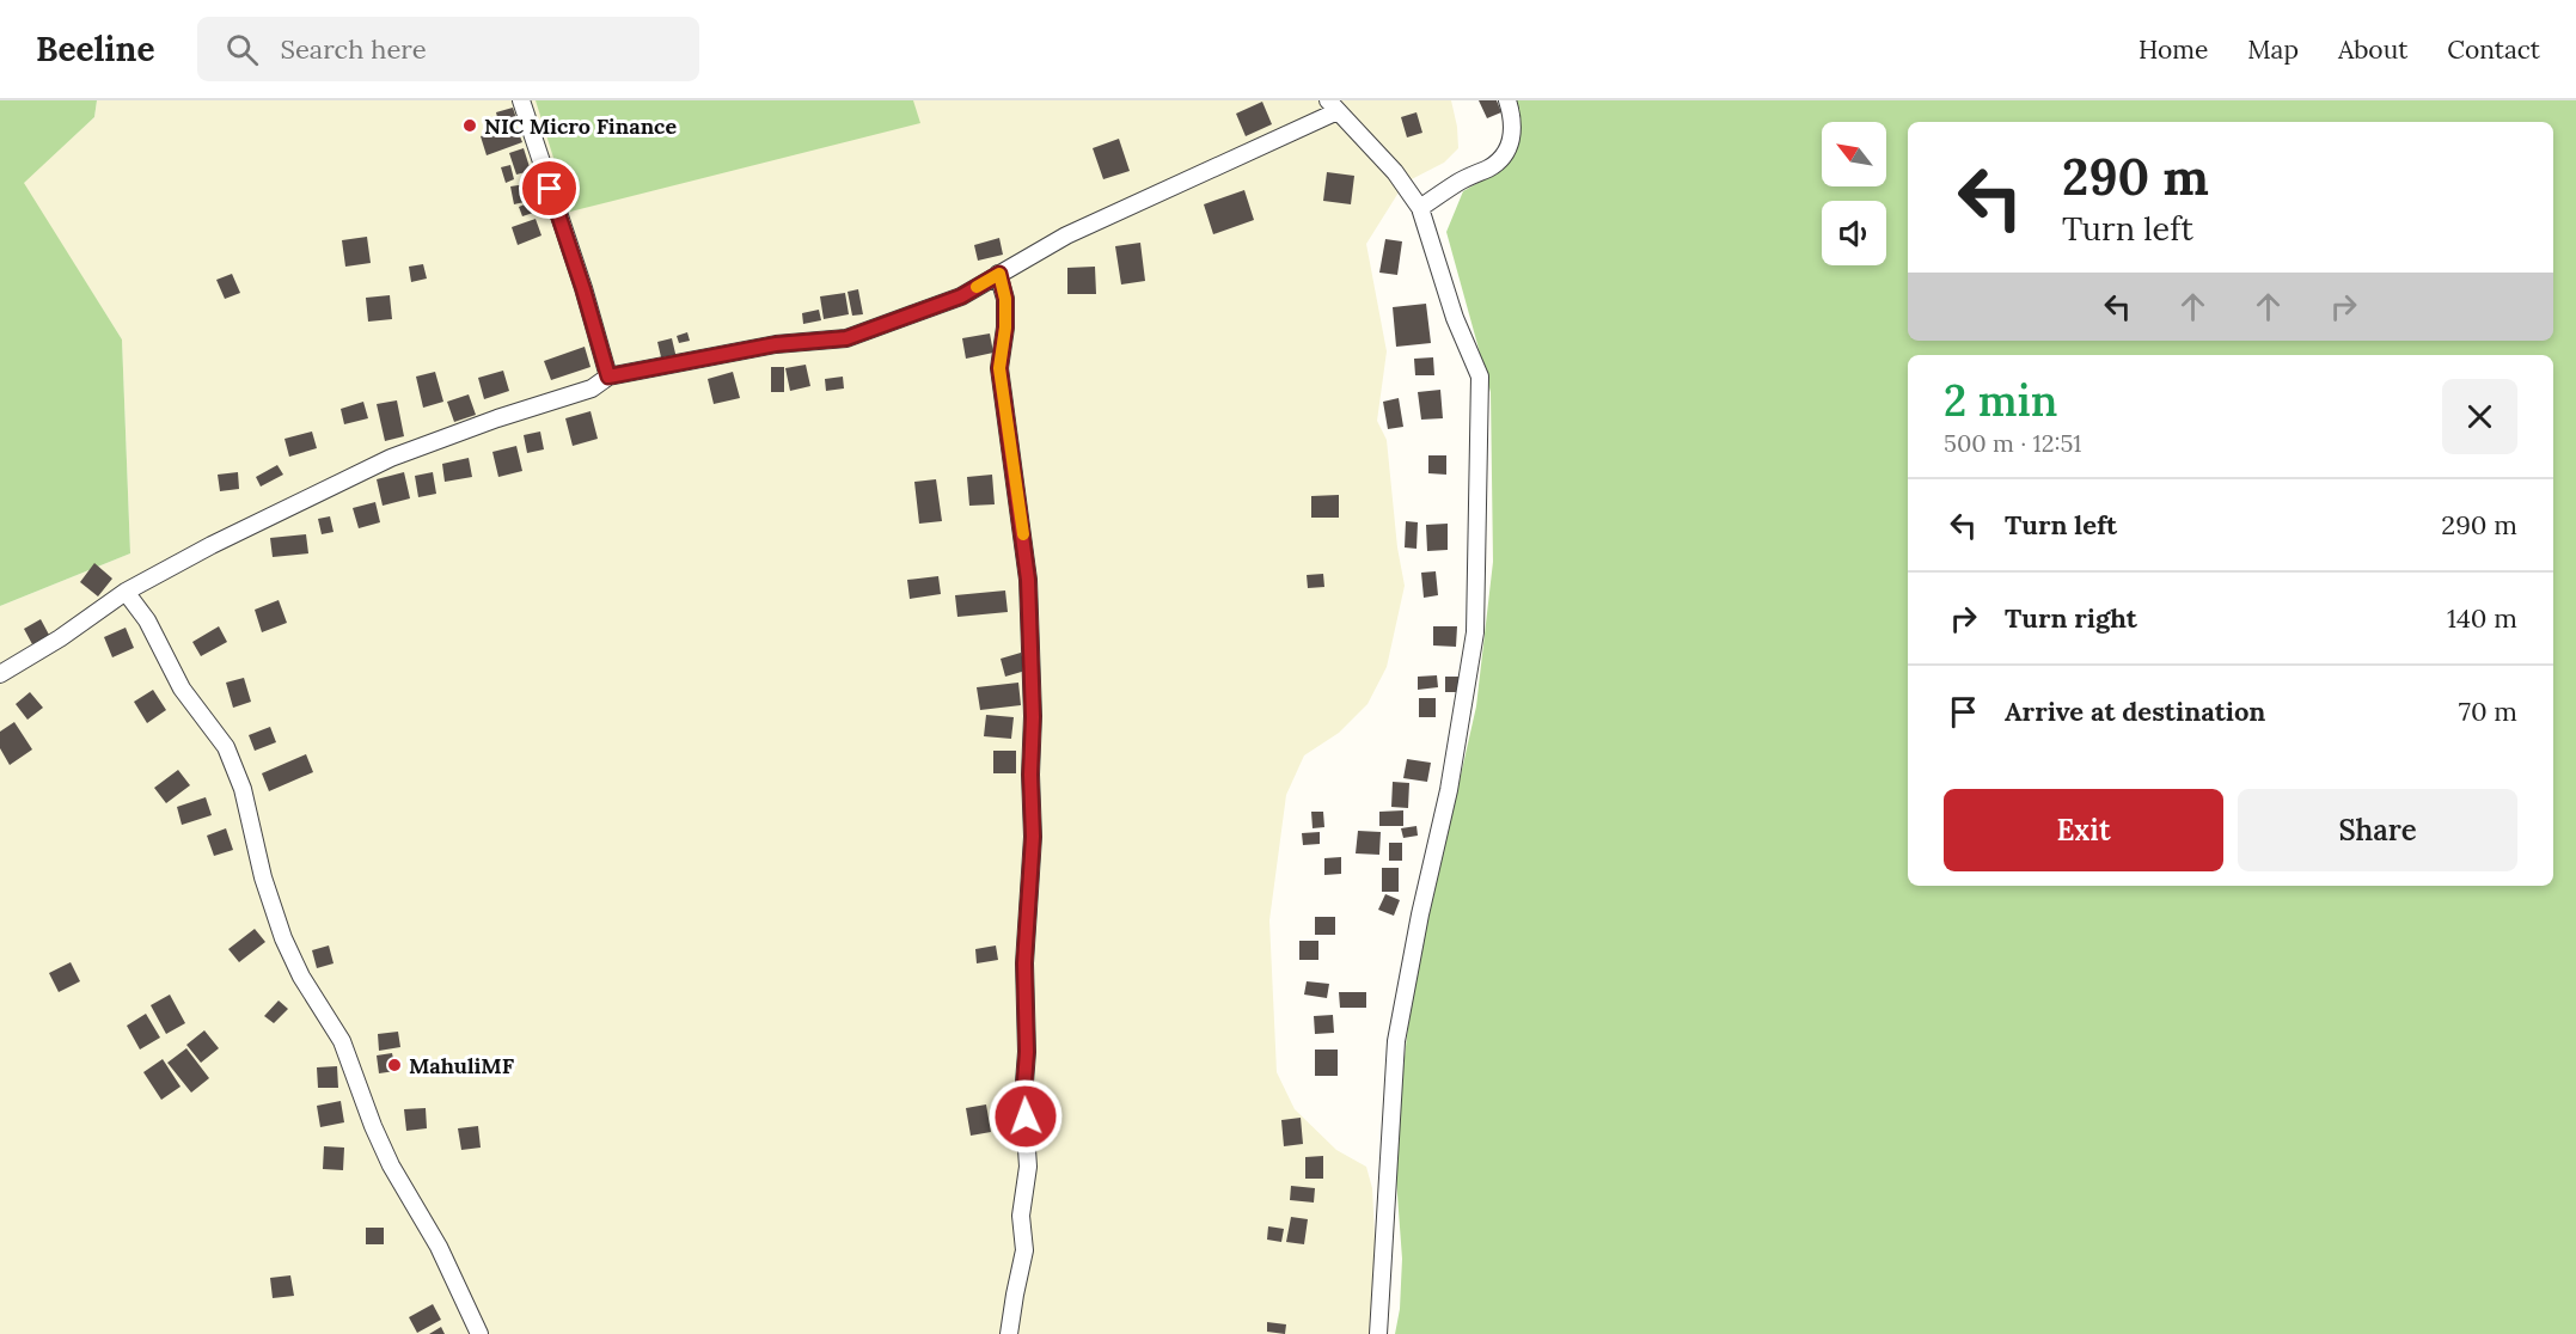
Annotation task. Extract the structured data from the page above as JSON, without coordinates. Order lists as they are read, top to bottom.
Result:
{
  "places": ["NIC Micro Finance", "MahuliMF"],
  "north": "top left",
  "page": {
    "header": "Beeline",
    "search": "Search here",
    "nav": [
      "Home",
      "Map",
      "About",
      "Contact"
    ],
    "turn": ["290 m", "Turn left"],
    "heading": ["2 min", "500 m · 12:51"],
    "list": [
      {
        "name": "Turn left",
        "value": "290 m"
      },
      {
        "name": "Turn right",
        "value": "140 m"
      },
      {
        "name": "Arrive at destination",
        "value": "70 m"
      }
    ],
    "buttons": ["Exit", "Share"]
  }
}
